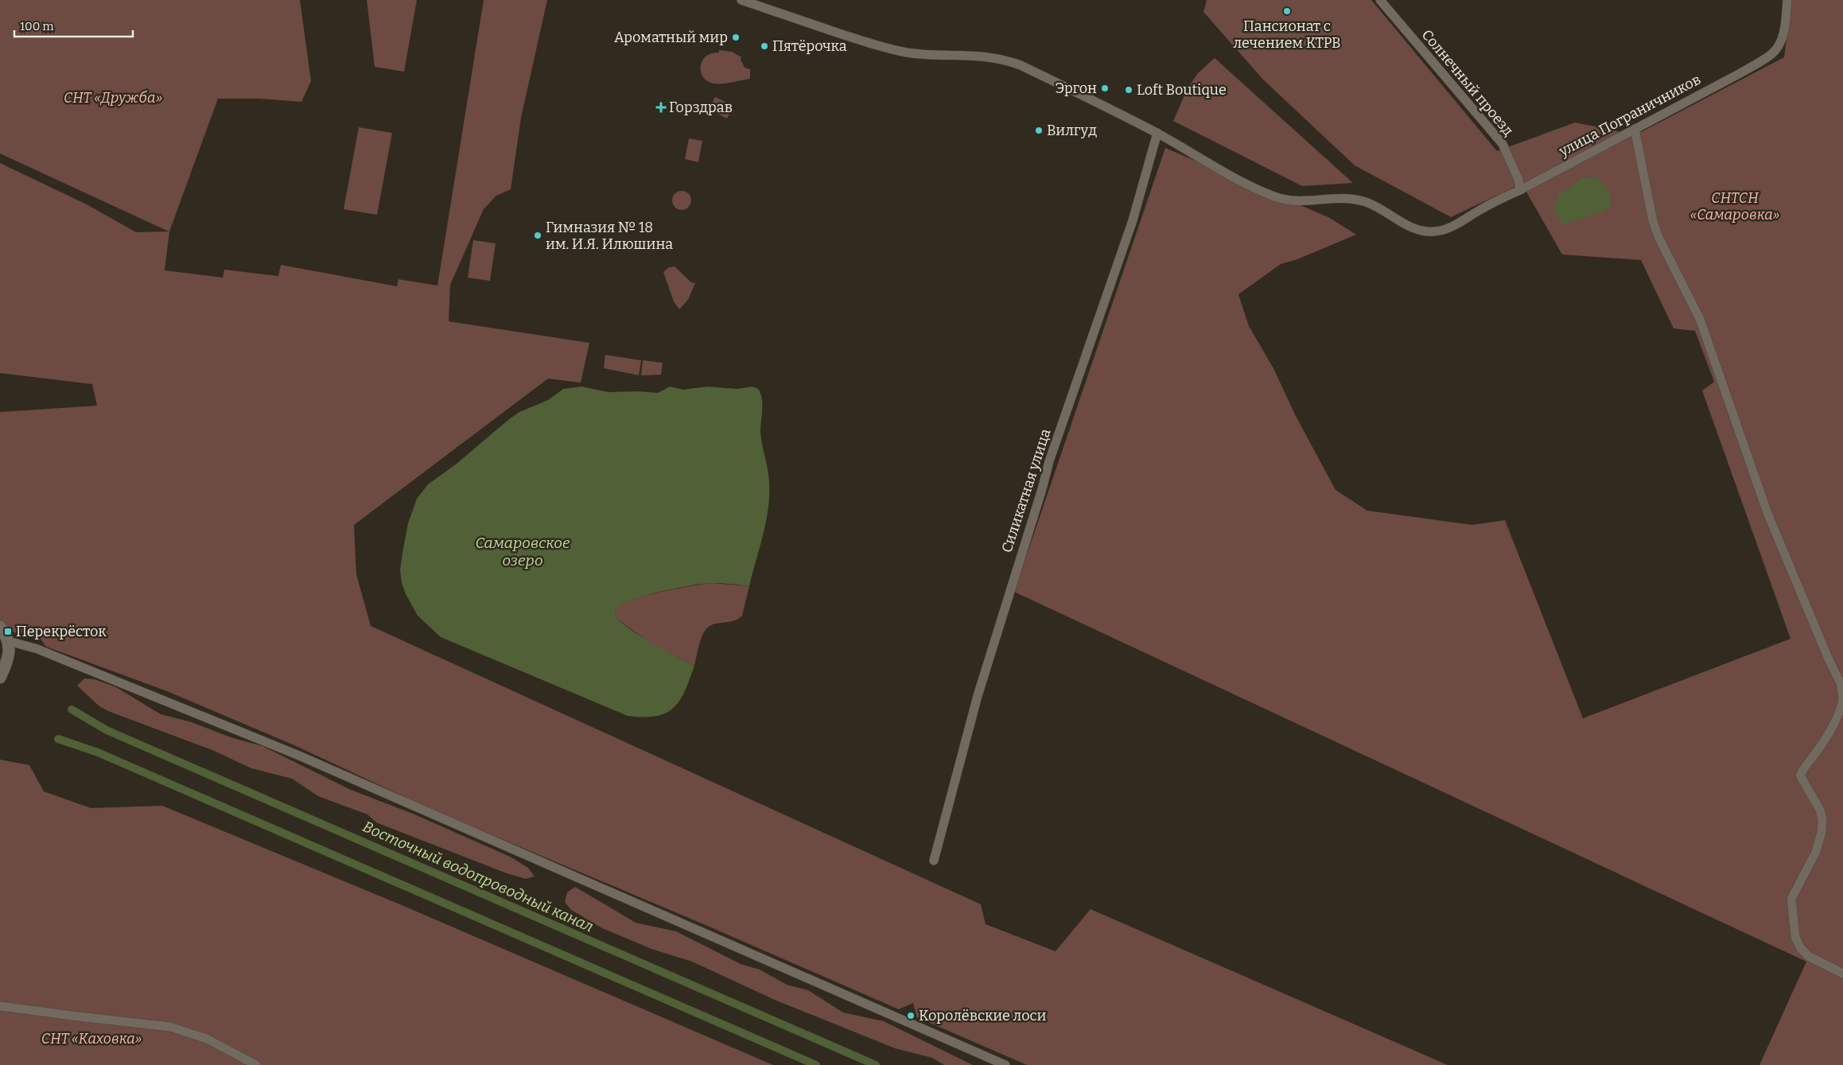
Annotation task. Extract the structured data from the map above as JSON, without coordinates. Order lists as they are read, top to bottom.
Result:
{
  "streets": {
    "street": ["Солнечный проезд", "улица Пограничников", "Силикатная улица"]
  },
  "crossings": [
    ["Солнечный проезд", "улица Пограничников"],
    ["улица Пограничников", "Силикатная улица"]
  ],
  "water": ["Самаровское озеро", "Восточный водопроводный канал"],
  "parks": ["СНТ «Дружба»", "СНТСН «Самаровка»", "СНТ «Каховка»"],
  "places": {
    "other": [
      "Пансионат с лечением КТРВ",
      "Ароматный мир",
      "Пятёрочка",
      "Эргон",
      "Loft Boutique",
      "Вилгуд",
      "Гимназия № 18 им. И.Я. Илюшина",
      "Королёвские лоси"
    ],
    "health": ["Горздрав"],
    "transit": ["Перекрёсток"]
  },
  "scale_bar": "100 m"
}
